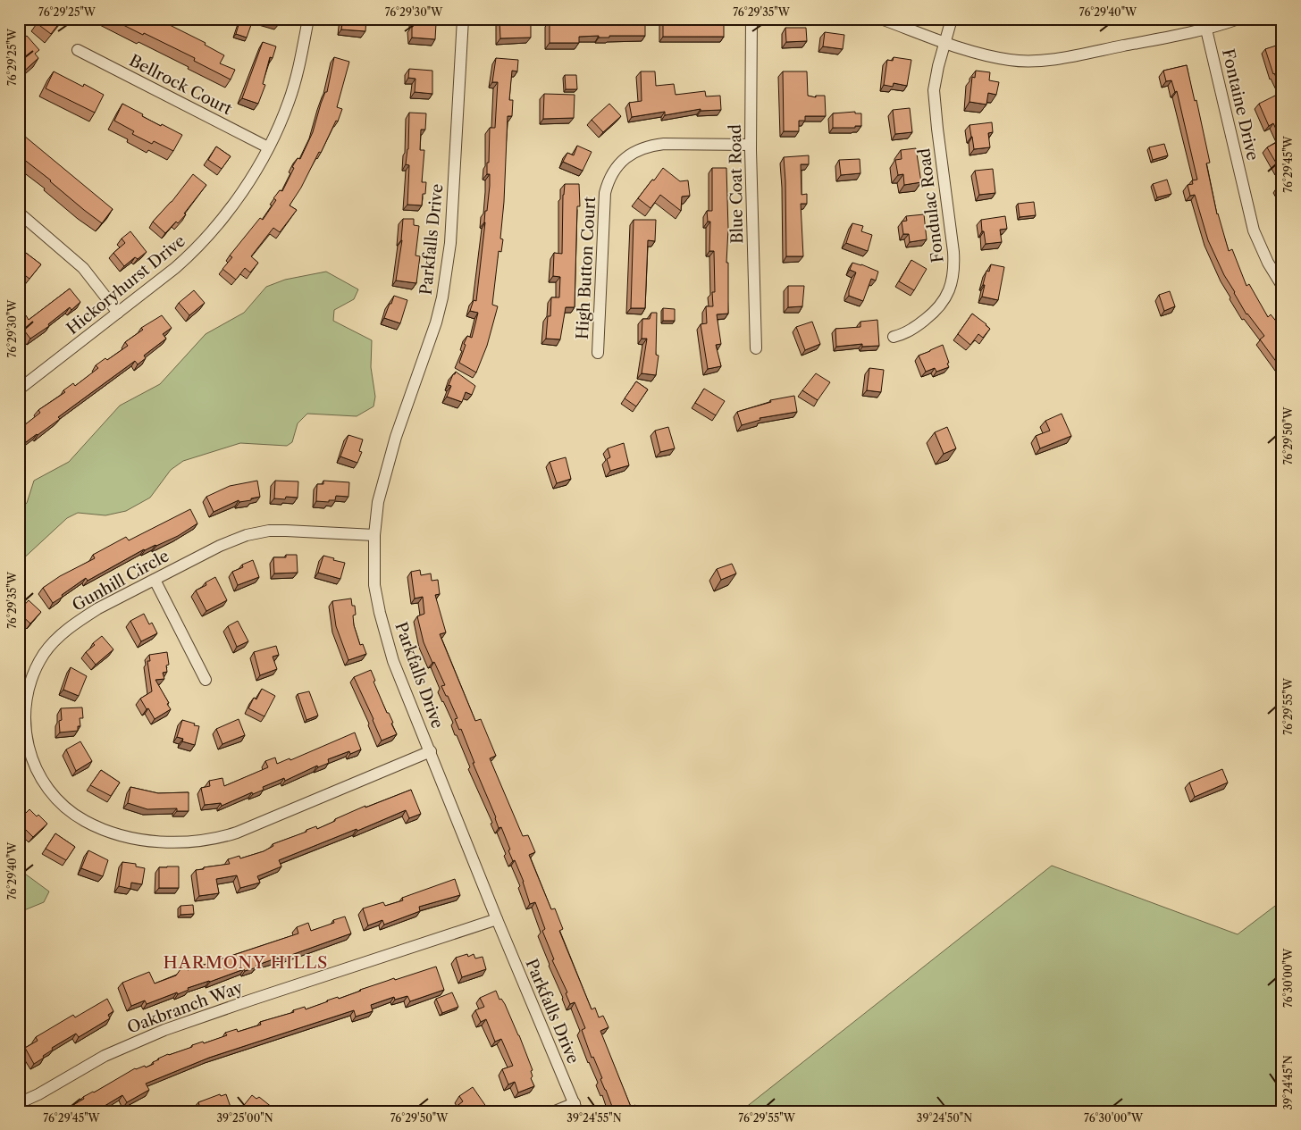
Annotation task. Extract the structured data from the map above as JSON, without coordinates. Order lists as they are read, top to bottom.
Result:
{
  "streets": {
    "street": [
      "Bellrock Court",
      "Fontaine Drive",
      "Blue Coat Road",
      "Fondulac Road",
      "Parkfalls Drive",
      "High Button Court",
      "Hickoryhurst Drive",
      "Gunhill Circle",
      "Oakbranch Way"
    ]
  },
  "crossings": [
    ["Bellrock Court", "Hickoryhurst Drive"],
    ["Blue Coat Road", "High Button Court"],
    ["Parkfalls Drive", "Gunhill Circle"],
    ["Parkfalls Drive", "Oakbranch Way"]
  ],
  "districts": ["HARMONY HILLS"],
  "coordinates": [
    "76°29'25\"W",
    "76°29'30\"W",
    "76°29'35\"W",
    "76°29'40\"W",
    "76°29'45\"W",
    "76°29'50\"W",
    "76°29'55\"W",
    "76°30'00\"W",
    "39°24'45\"N",
    "39°25'00\"N",
    "39°24'55\"N",
    "39°24'50\"N"
  ]
}
